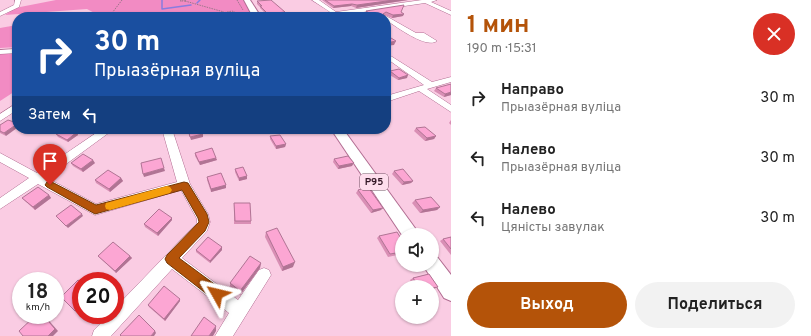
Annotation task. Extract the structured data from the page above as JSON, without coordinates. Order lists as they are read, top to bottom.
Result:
{
  "streets": {
    "main road": ["Р95"]
  },
  "page": {
    "heading": ["1 мин", "190 m · 15:31"],
    "turn": ["30 m", "Прыазёрная вуліца"],
    "list": [
      {
        "name": "Направо",
        "note": "Прыазёрная вуліца",
        "value": "30 m"
      },
      {
        "name": "Налево",
        "note": "Прыазёрная вуліца",
        "value": "30 m"
      },
      {
        "name": "Налево",
        "note": "Цяністы завулак",
        "value": "30 m"
      }
    ],
    "then": "Затем",
    "map_buttons": "+",
    "speed": "18 km/h",
    "limit": "20",
    "buttons": ["Выход", "Поделиться"]
  }
}
